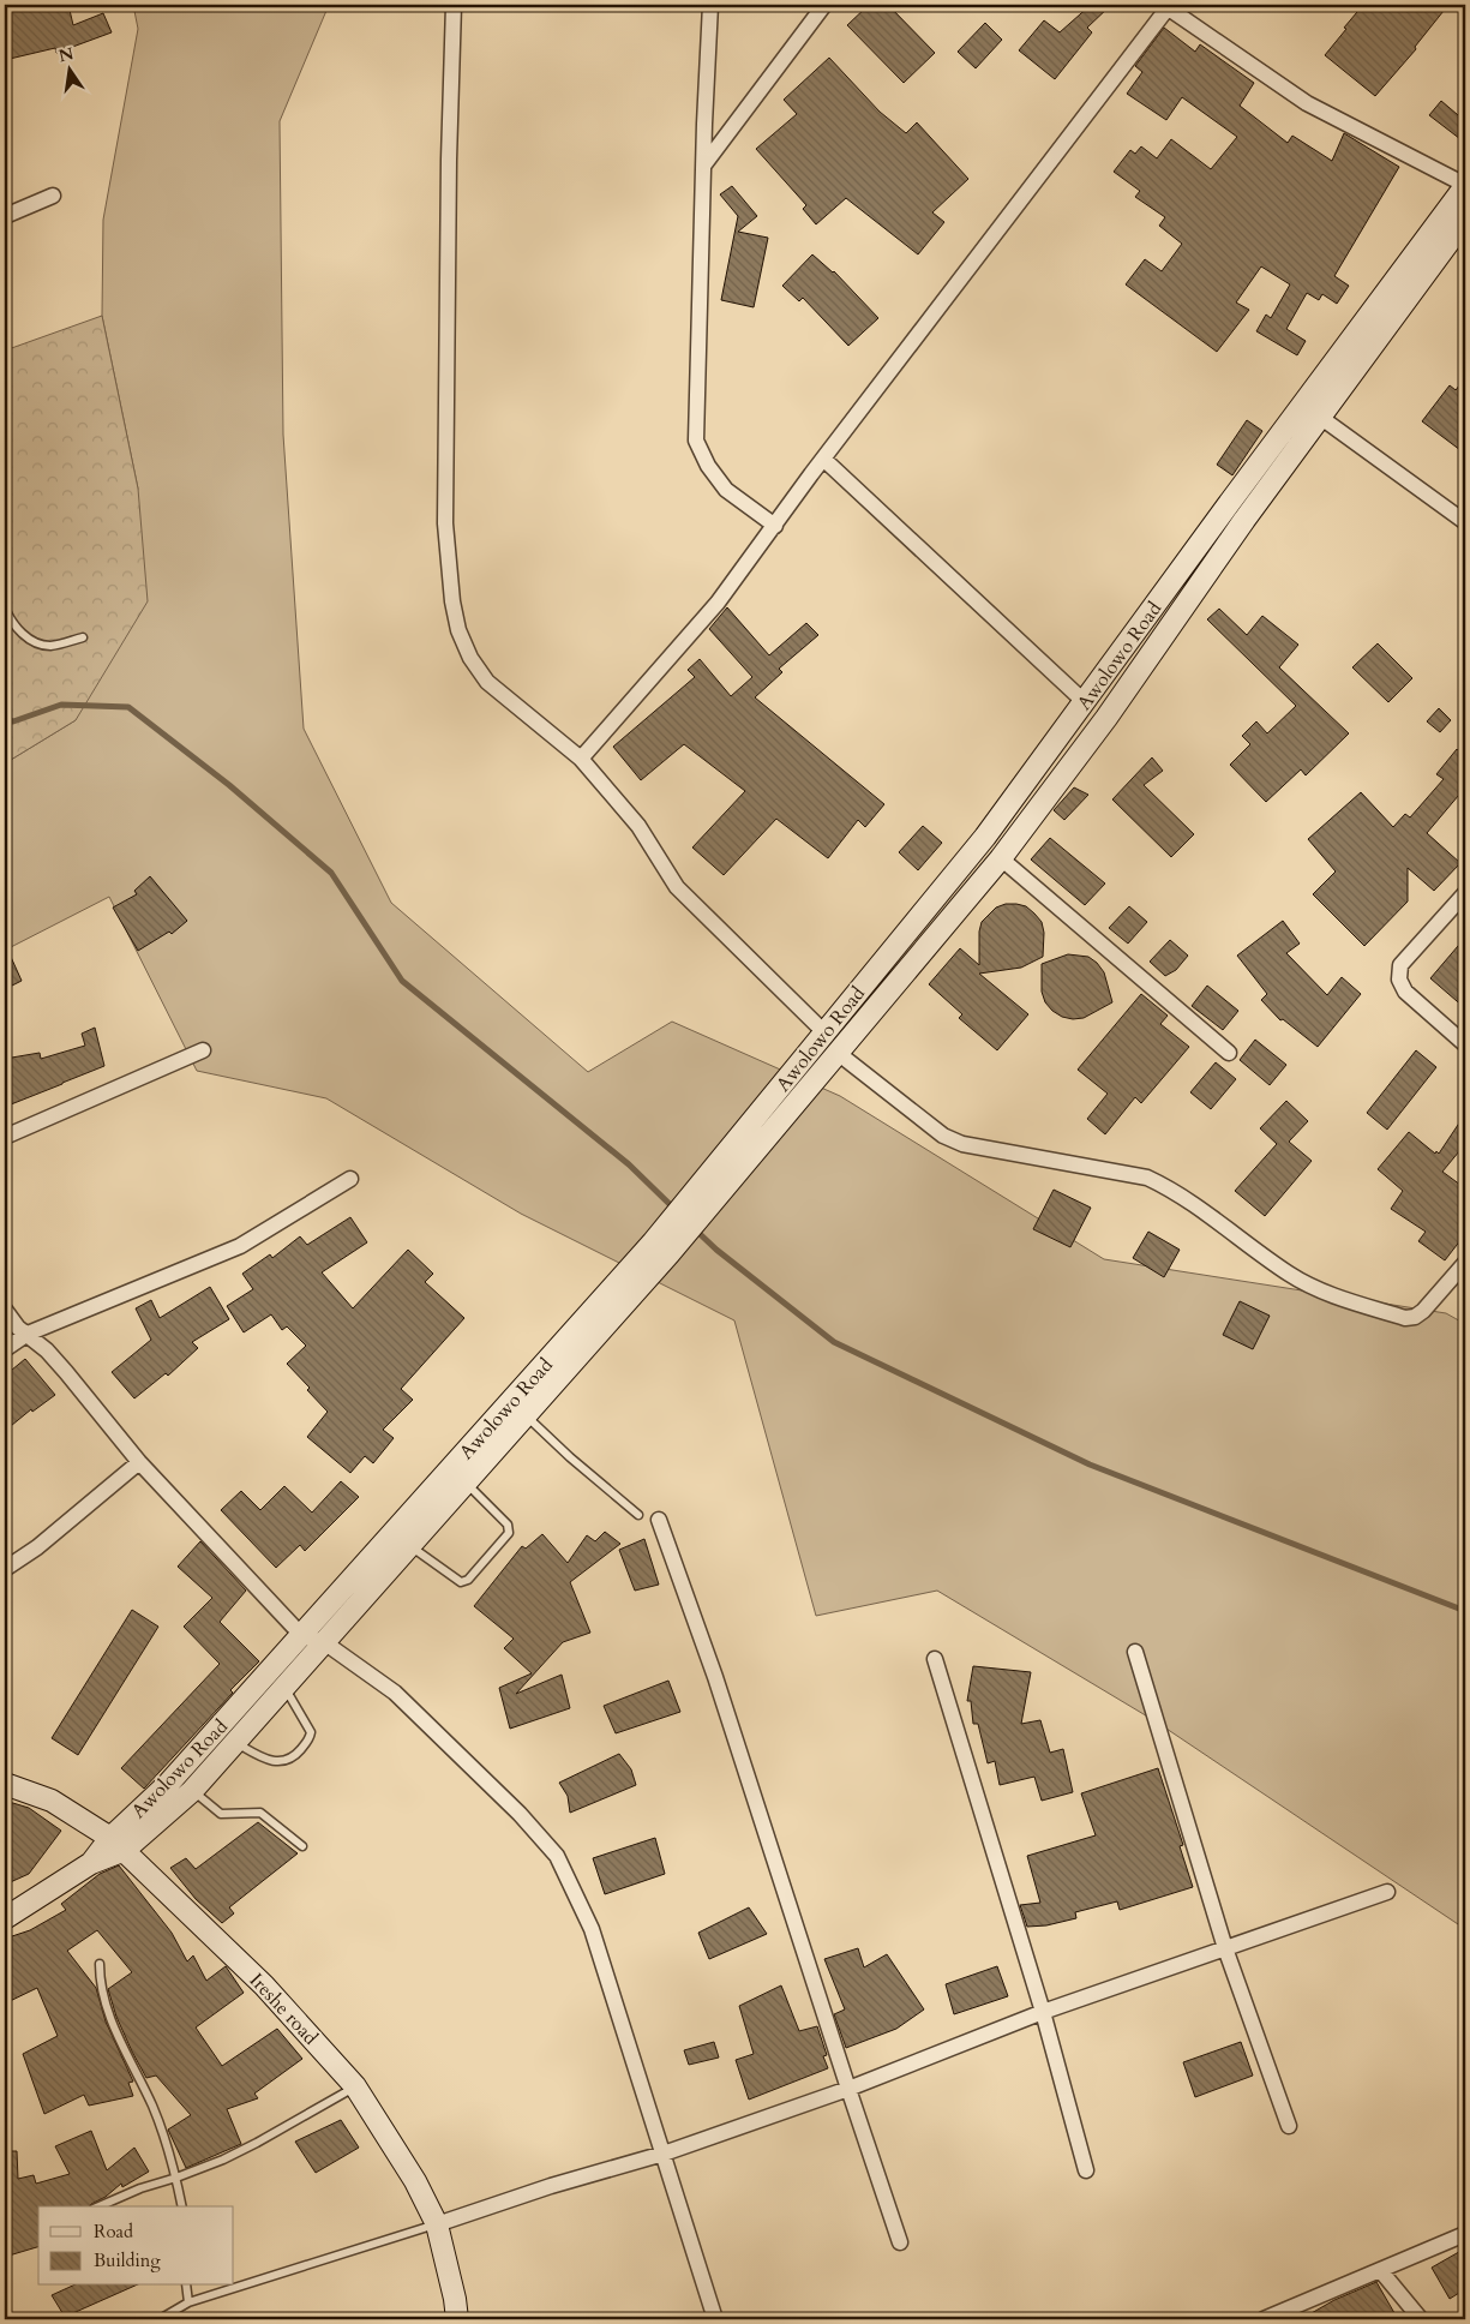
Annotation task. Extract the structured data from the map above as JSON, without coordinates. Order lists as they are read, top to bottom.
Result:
{
  "streets": {
    "main road": ["Awolowo Road", "Ireshe road"]
  },
  "crossings": [
    ["Awolowo Road", "Ireshe road"]
  ],
  "legend": ["Road", "Building"],
  "north": "top"
}
